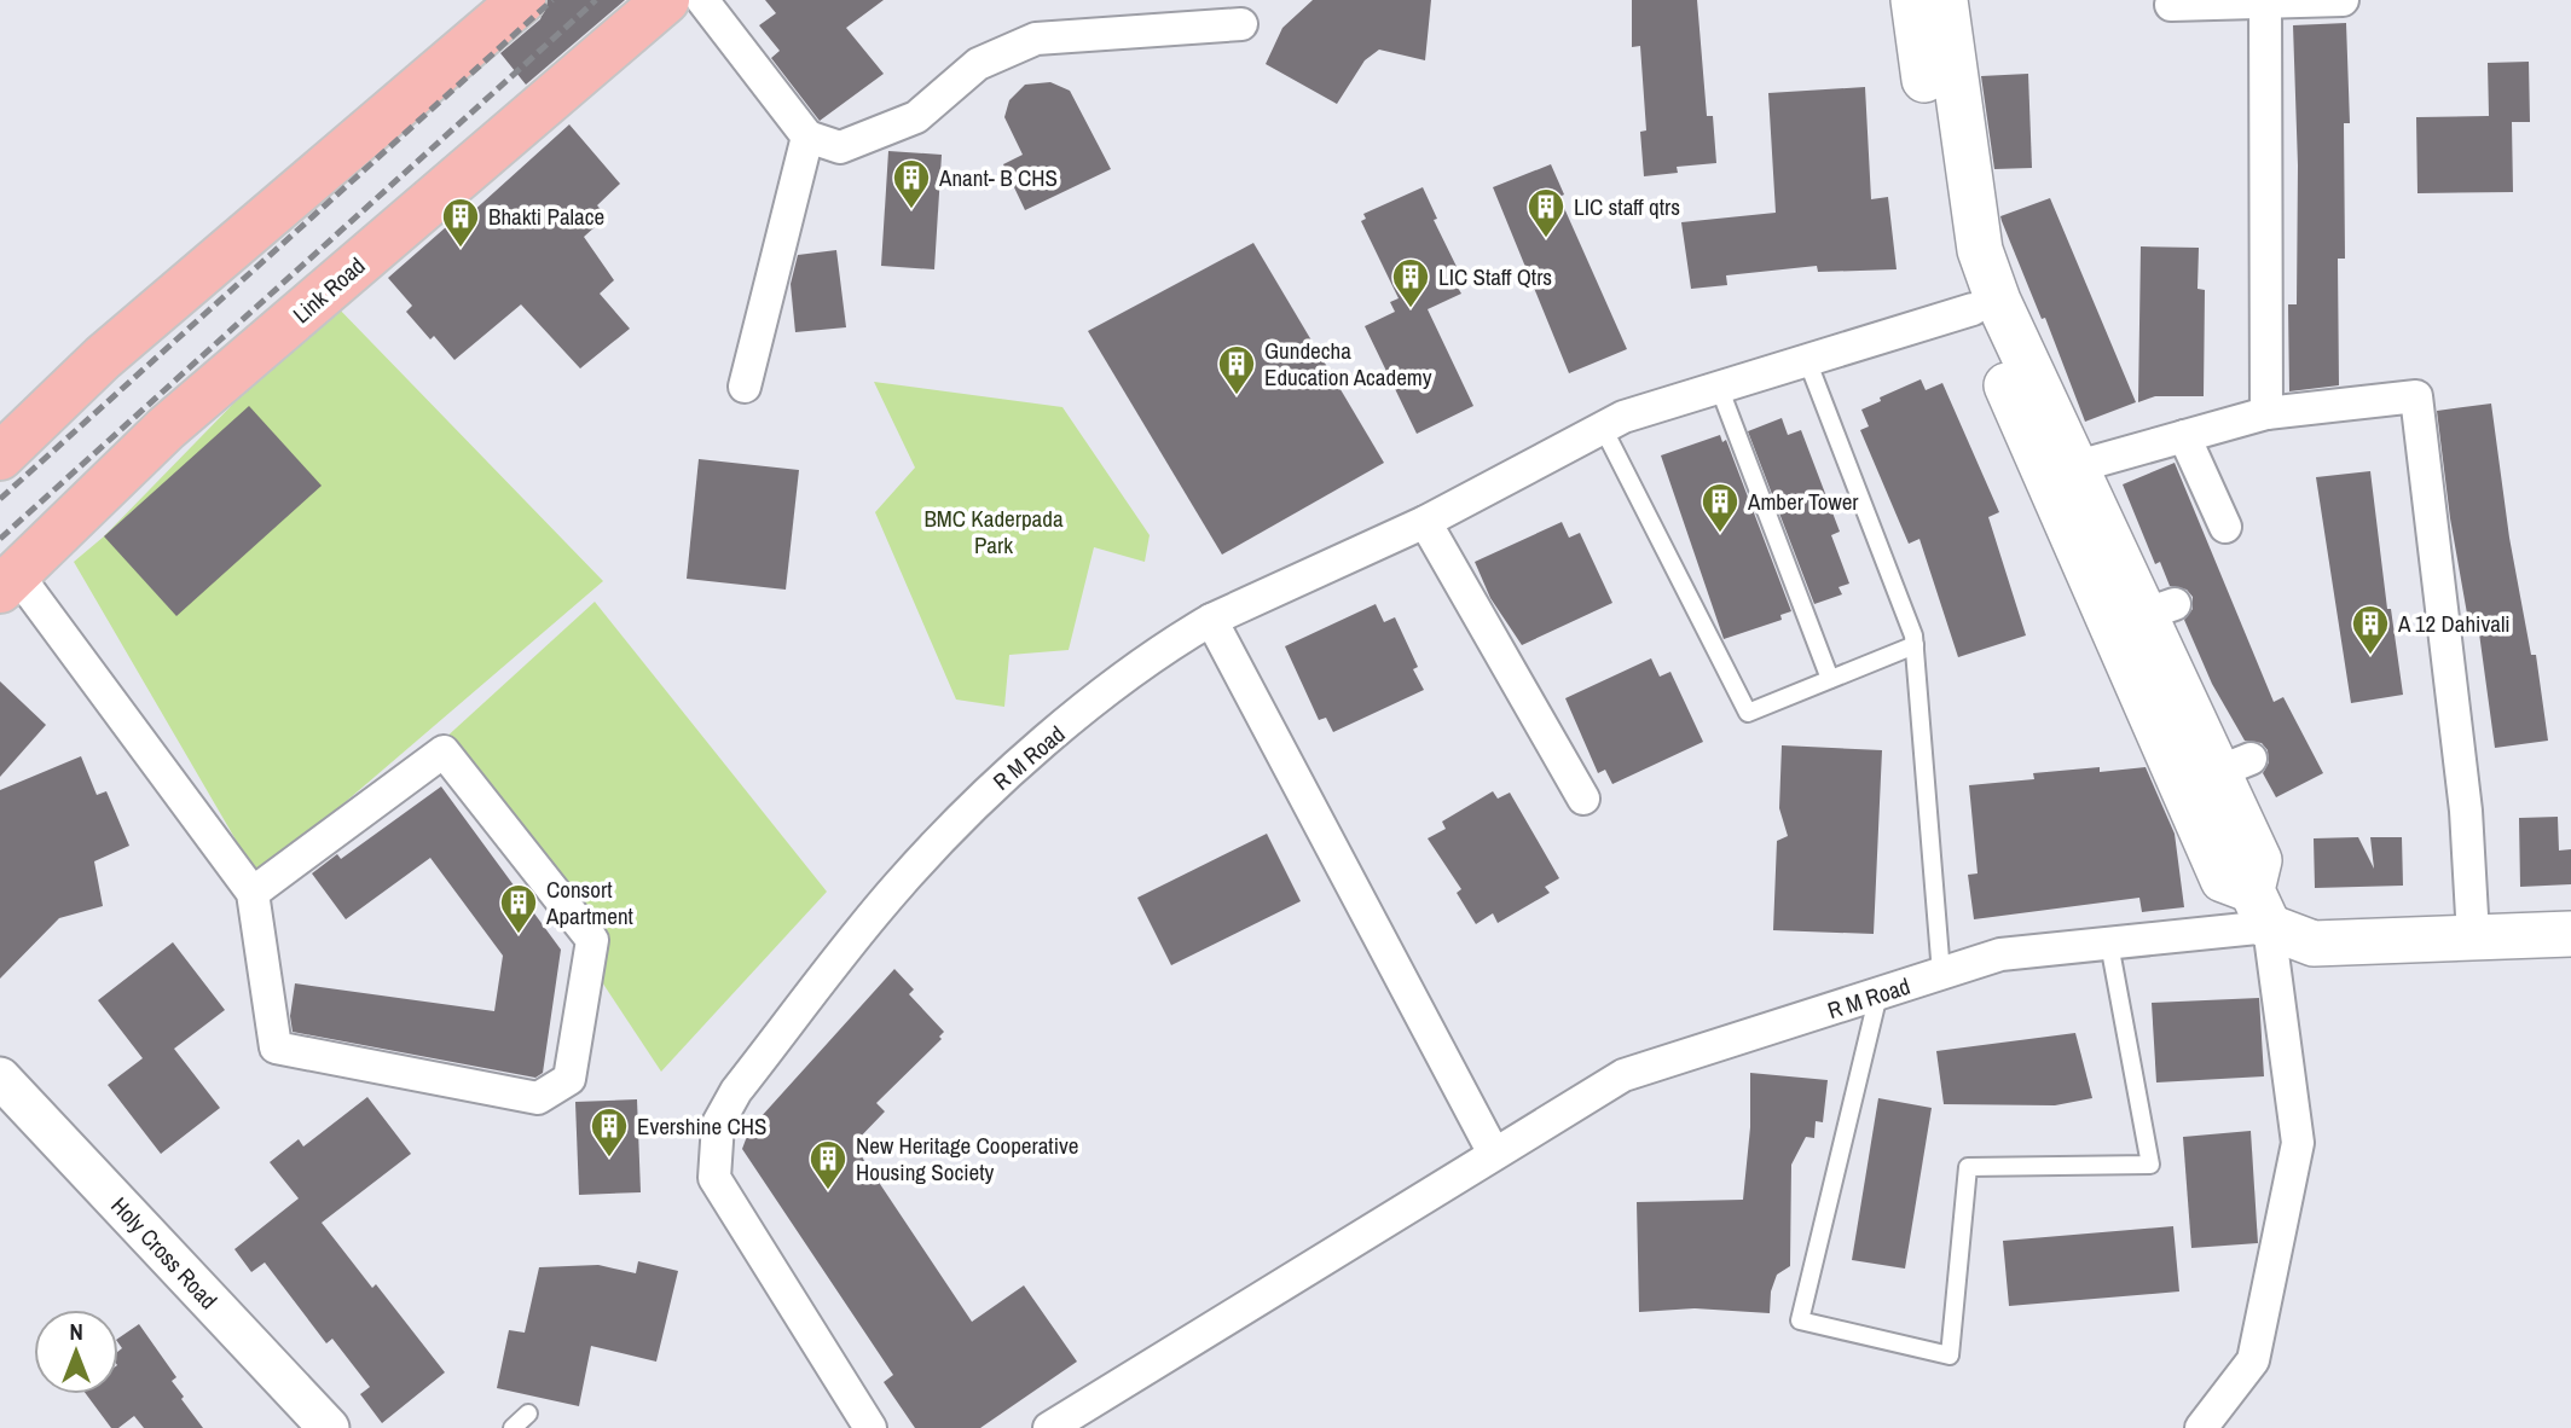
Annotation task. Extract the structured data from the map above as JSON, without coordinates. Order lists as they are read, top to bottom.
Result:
{
  "streets": {
    "main road": ["Link Road", "R M Road"],
    "street": ["Holy Cross Road"]
  },
  "parks": ["BMC Kaderpada Park"],
  "places": {
    "building": [
      "Anant- B CHS",
      "LIC staff qtrs",
      "Bhakti Palace",
      "LIC Staff Qtrs",
      "Gundecha Education Academy",
      "Amber Tower",
      "A 12 Dahivali",
      "Consort Apartment",
      "Evershine CHS",
      "New Heritage Cooperative Housing Society"
    ]
  },
  "north": "top"
}
